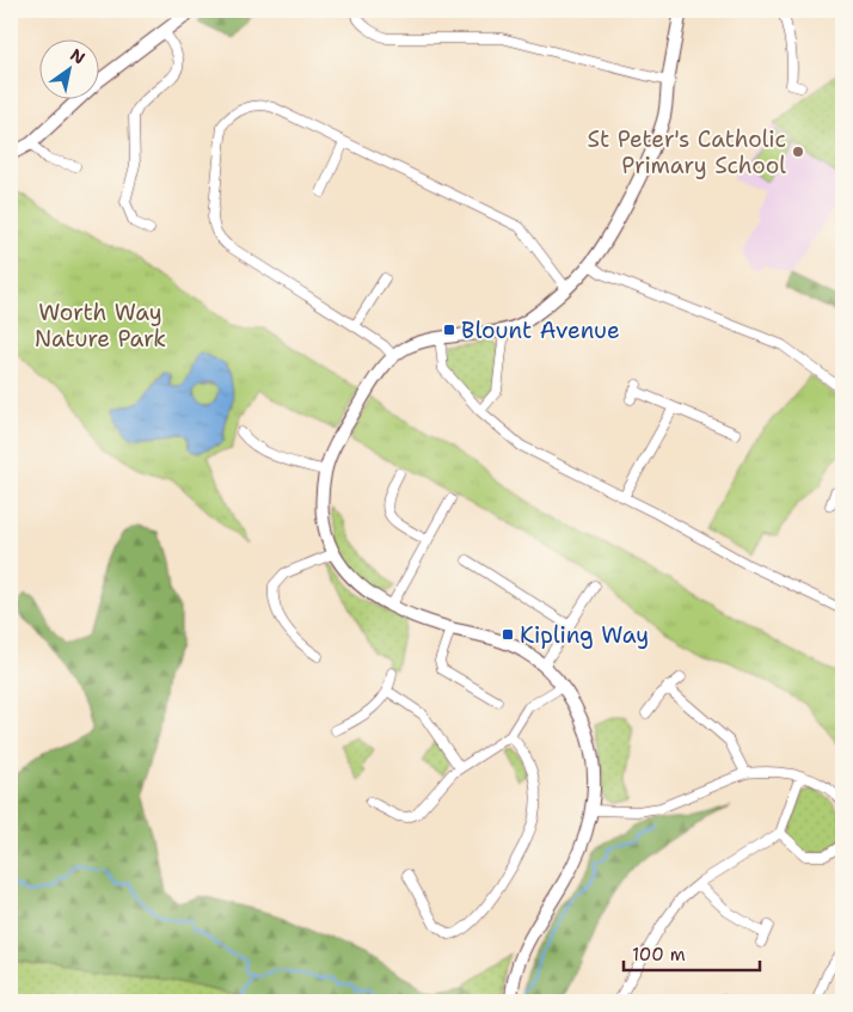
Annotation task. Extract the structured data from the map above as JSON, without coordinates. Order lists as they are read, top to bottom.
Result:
{
  "parks": ["Worth Way Nature Park"],
  "places": {
    "other": ["St Peter's Catholic Primary School"],
    "transit": ["Blount Avenue", "Kipling Way"]
  },
  "scale_bar": "100 m",
  "north": "top right"
}
